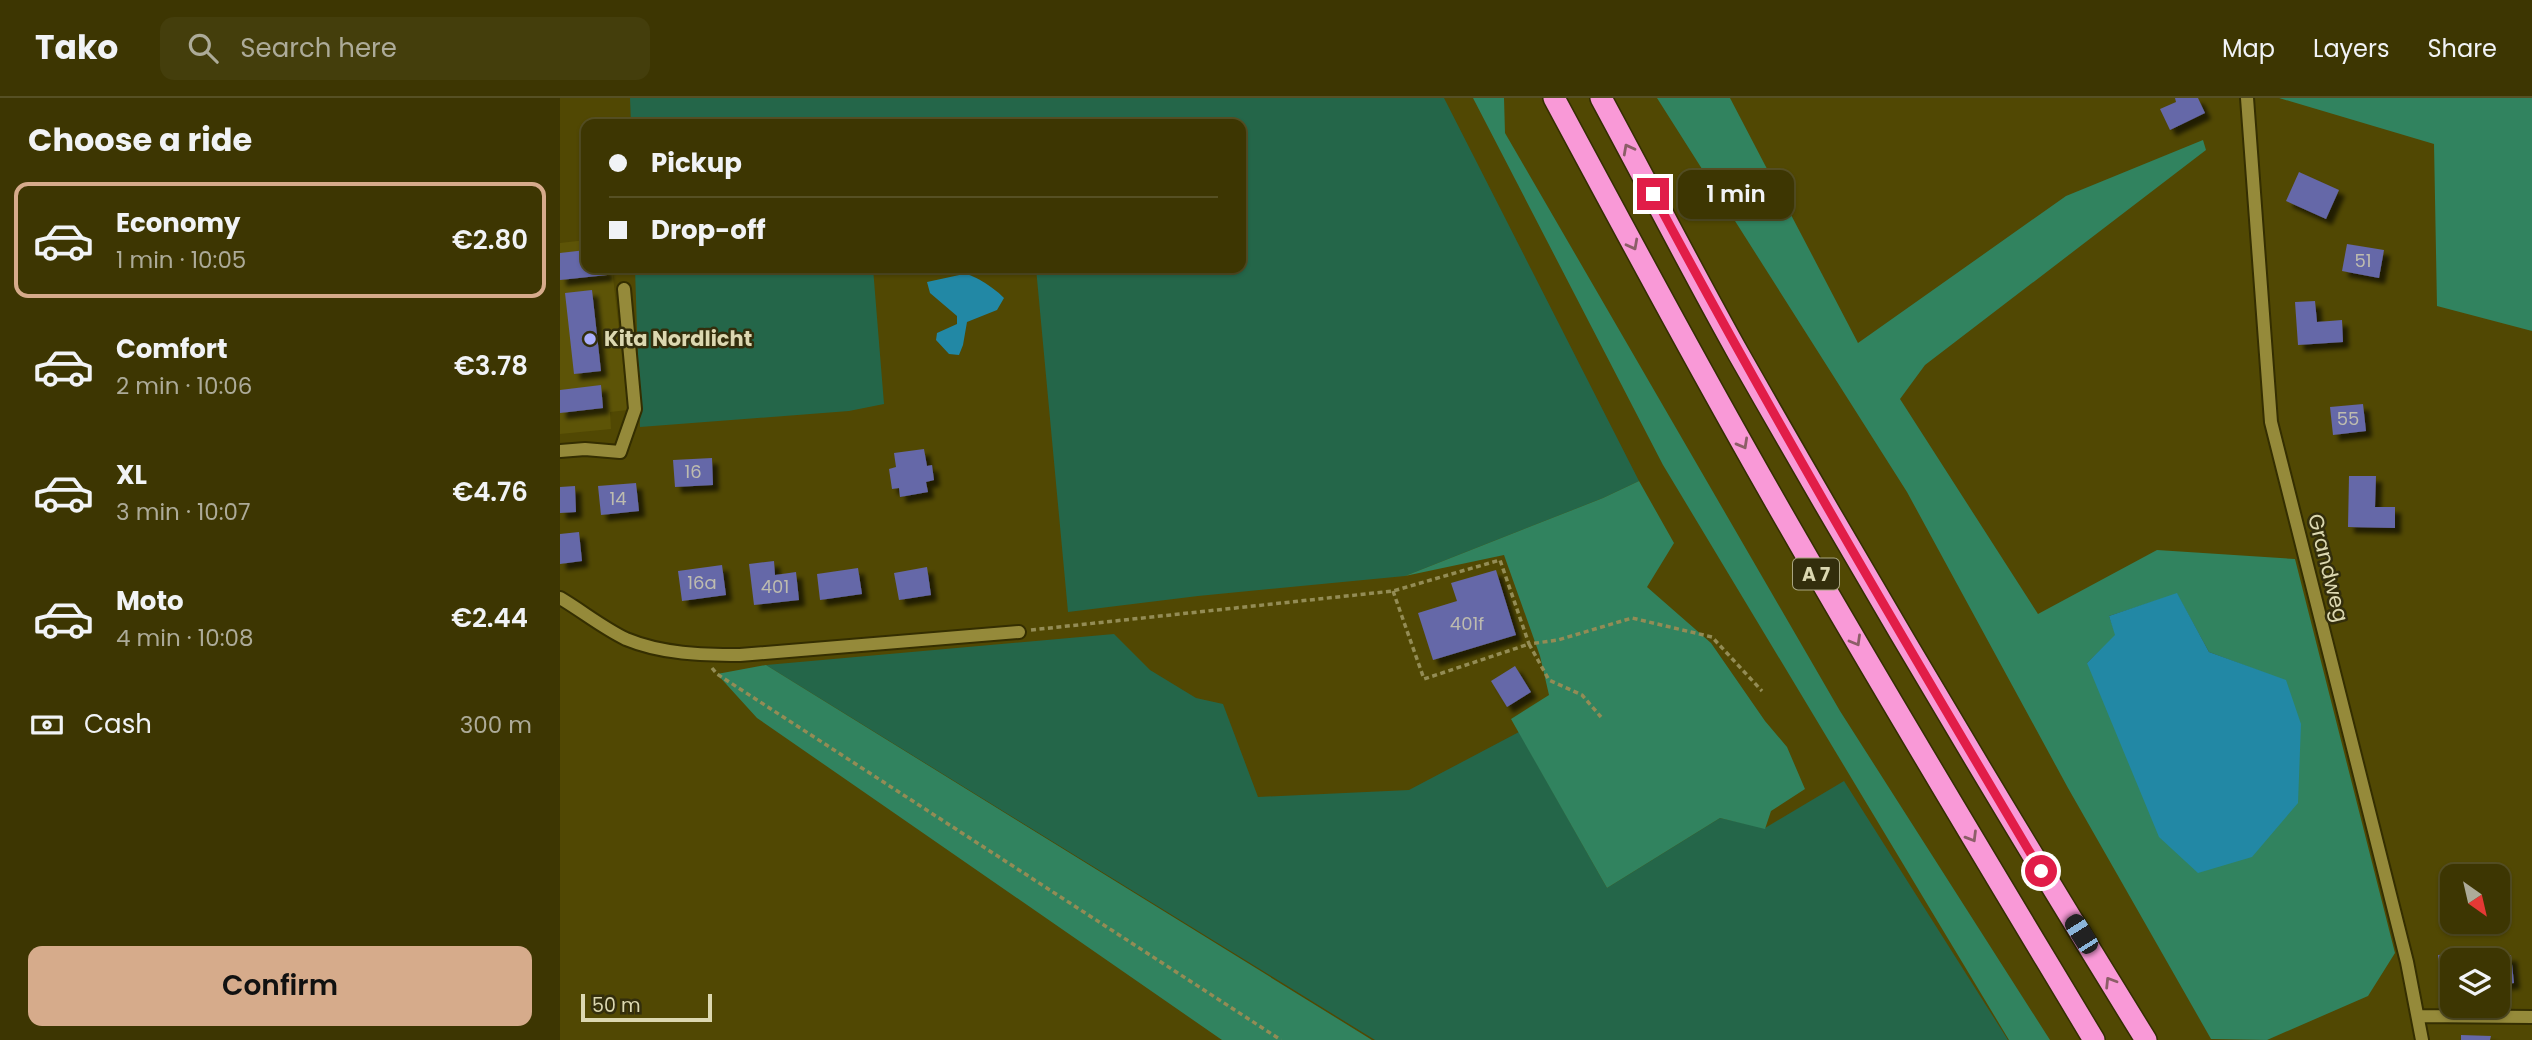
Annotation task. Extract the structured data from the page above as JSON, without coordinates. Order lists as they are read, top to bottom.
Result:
{
  "streets": {
    "highway": ["A 7"],
    "street": ["Grandweg"]
  },
  "places": ["Kita Nordlicht"],
  "house_numbers": [
    "51",
    "55",
    "16",
    "14",
    "16a",
    "401",
    "401f"
  ],
  "scale_bar": "50 m",
  "north": "bottom right",
  "page": {
    "header": "Tako",
    "search": "Search here",
    "nav": ["Map", "Layers", "Share"],
    "heading": "Choose a ride",
    "banner": ["Pickup", "Drop-off"],
    "bubble": "1 min",
    "list": [
      {
        "name": "Economy",
        "note": "1 min · 10:05",
        "value": "€2.80"
      },
      {
        "name": "Comfort",
        "note": "2 min · 10:06",
        "value": "€3.78"
      },
      {
        "name": "XL",
        "note": "3 min · 10:07",
        "value": "€4.76"
      },
      {
        "name": "Moto",
        "note": "4 min · 10:08",
        "value": "€2.44"
      }
    ],
    "pay": ["Cash", "300 m"],
    "buttons": "Confirm",
    "scale": "50 m"
  }
}
